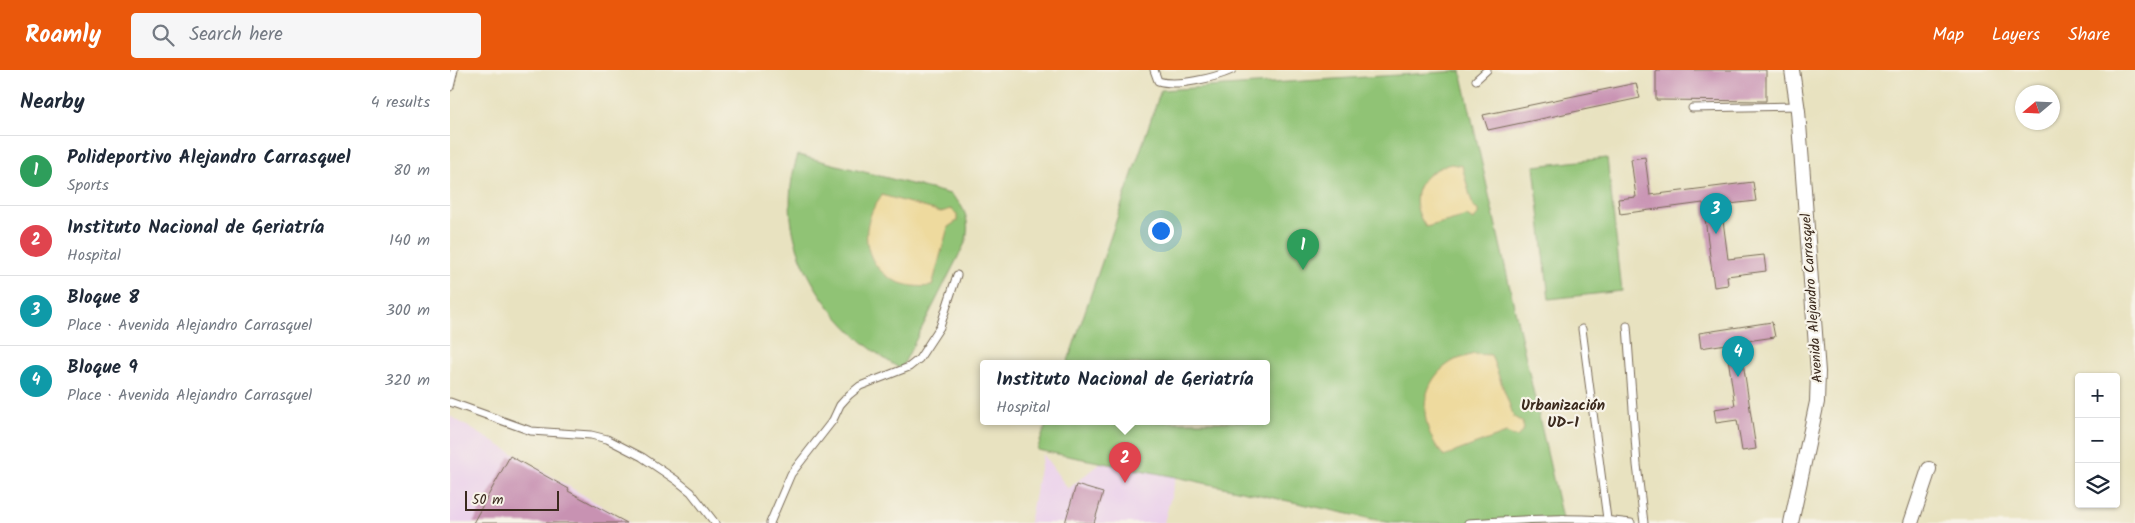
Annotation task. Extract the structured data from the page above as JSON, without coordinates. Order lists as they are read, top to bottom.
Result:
{
  "streets": {
    "street": ["Avenida Alejandro Carrasquel"]
  },
  "districts": ["Urbanización UD-1"],
  "scale_bar": "50 m",
  "north": "left",
  "page": {
    "header": "Roamly",
    "search": "Search here",
    "nav": ["Map", "Layers", "Share"],
    "heading": ["Nearby", "4 results"],
    "list": [
      {
        "mark": "1",
        "name": "Polideportivo Alejandro Carrasquel",
        "note": "Sports",
        "value": "80 m"
      },
      {
        "mark": "2",
        "name": "Instituto Nacional de Geriatría",
        "note": "Hospital",
        "value": "140 m"
      },
      {
        "mark": "3",
        "name": "Bloque 8",
        "note": "Place · Avenida Alejandro Carrasquel",
        "value": "300 m"
      },
      {
        "mark": "4",
        "name": "Bloque 9",
        "note": "Place · Avenida Alejandro Carrasquel",
        "value": "320 m"
      }
    ],
    "pins": [
      "3",
      "1",
      "4",
      "2"
    ],
    "popup": ["Instituto Nacional de Geriatría", "Hospital"],
    "map_buttons": ["+", "−"],
    "scale": "50 m"
  }
}
